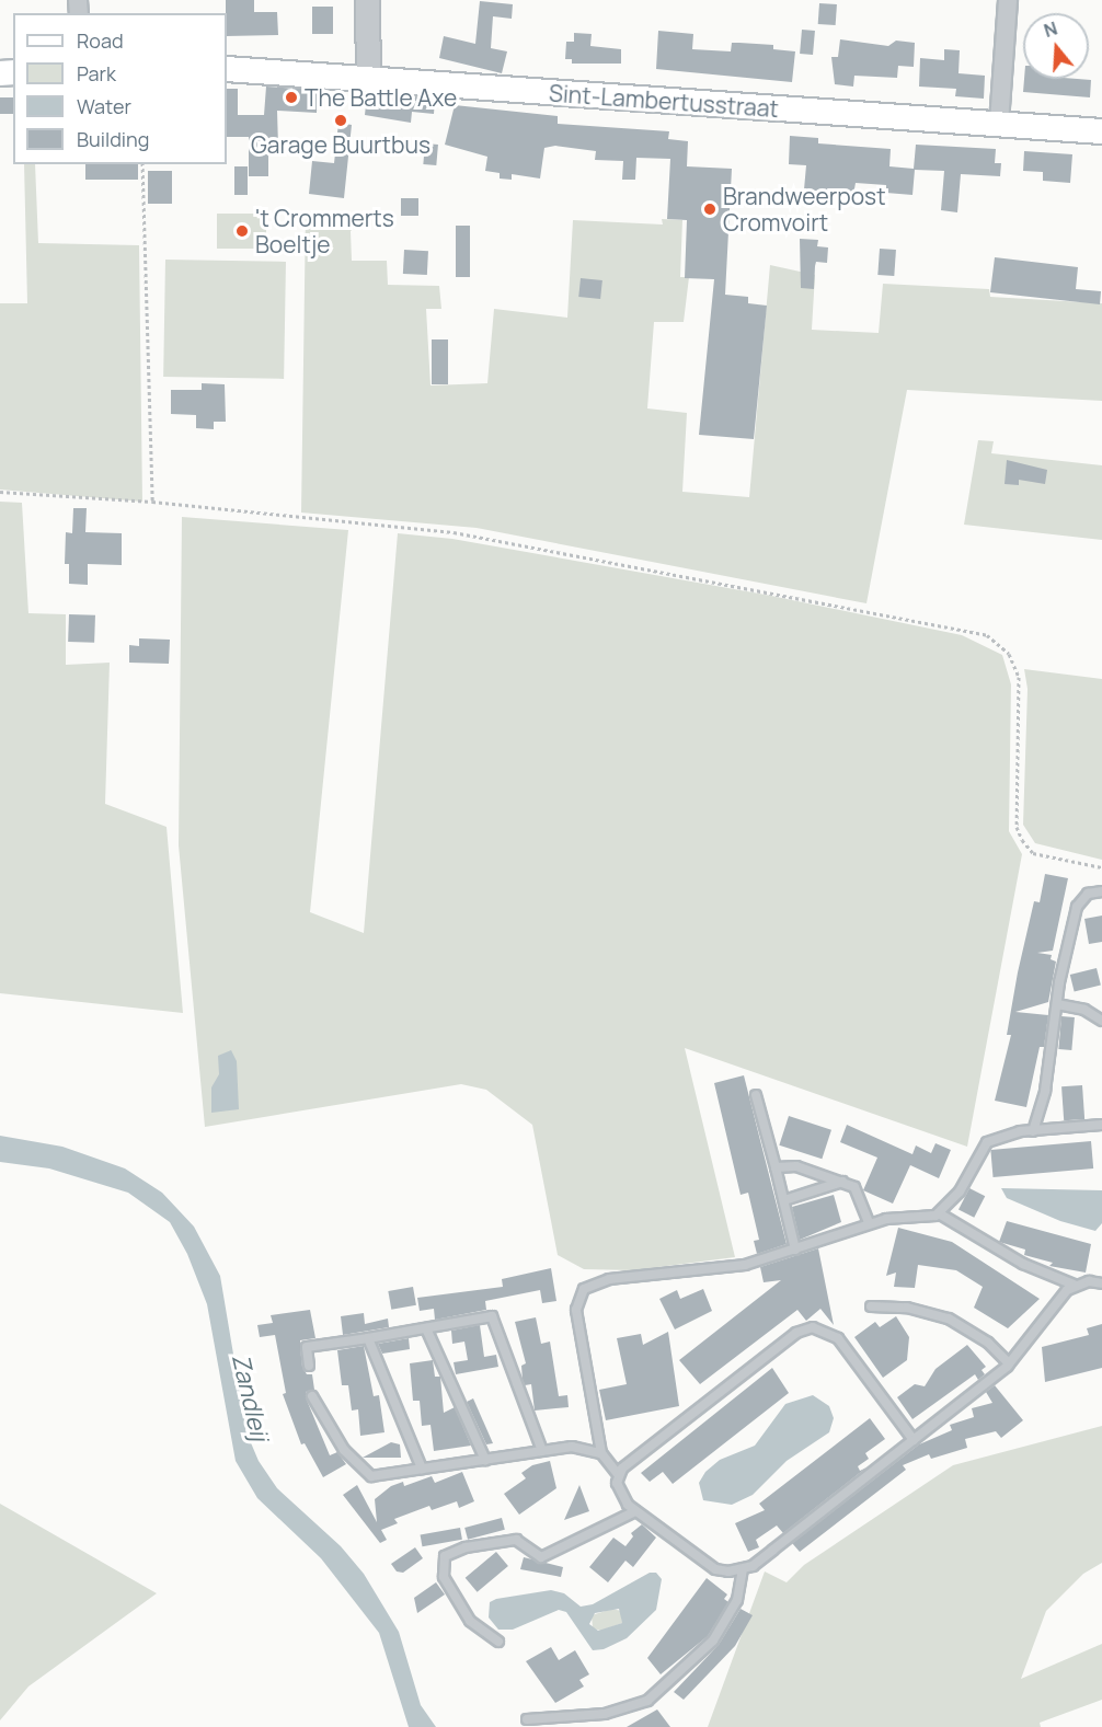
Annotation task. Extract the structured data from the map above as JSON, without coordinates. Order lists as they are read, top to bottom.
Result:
{
  "streets": {
    "main road": ["Sint-Lambertusstraat"]
  },
  "water": ["Zandleij"],
  "places": [
    "The Battle Axe",
    "Garage Buurtbus",
    "Brandweerpost Cromvoirt",
    "'t Crommerts Boeltje"
  ],
  "legend": [
    "Road",
    "Park",
    "Water",
    "Building"
  ],
  "north": "top"
}
